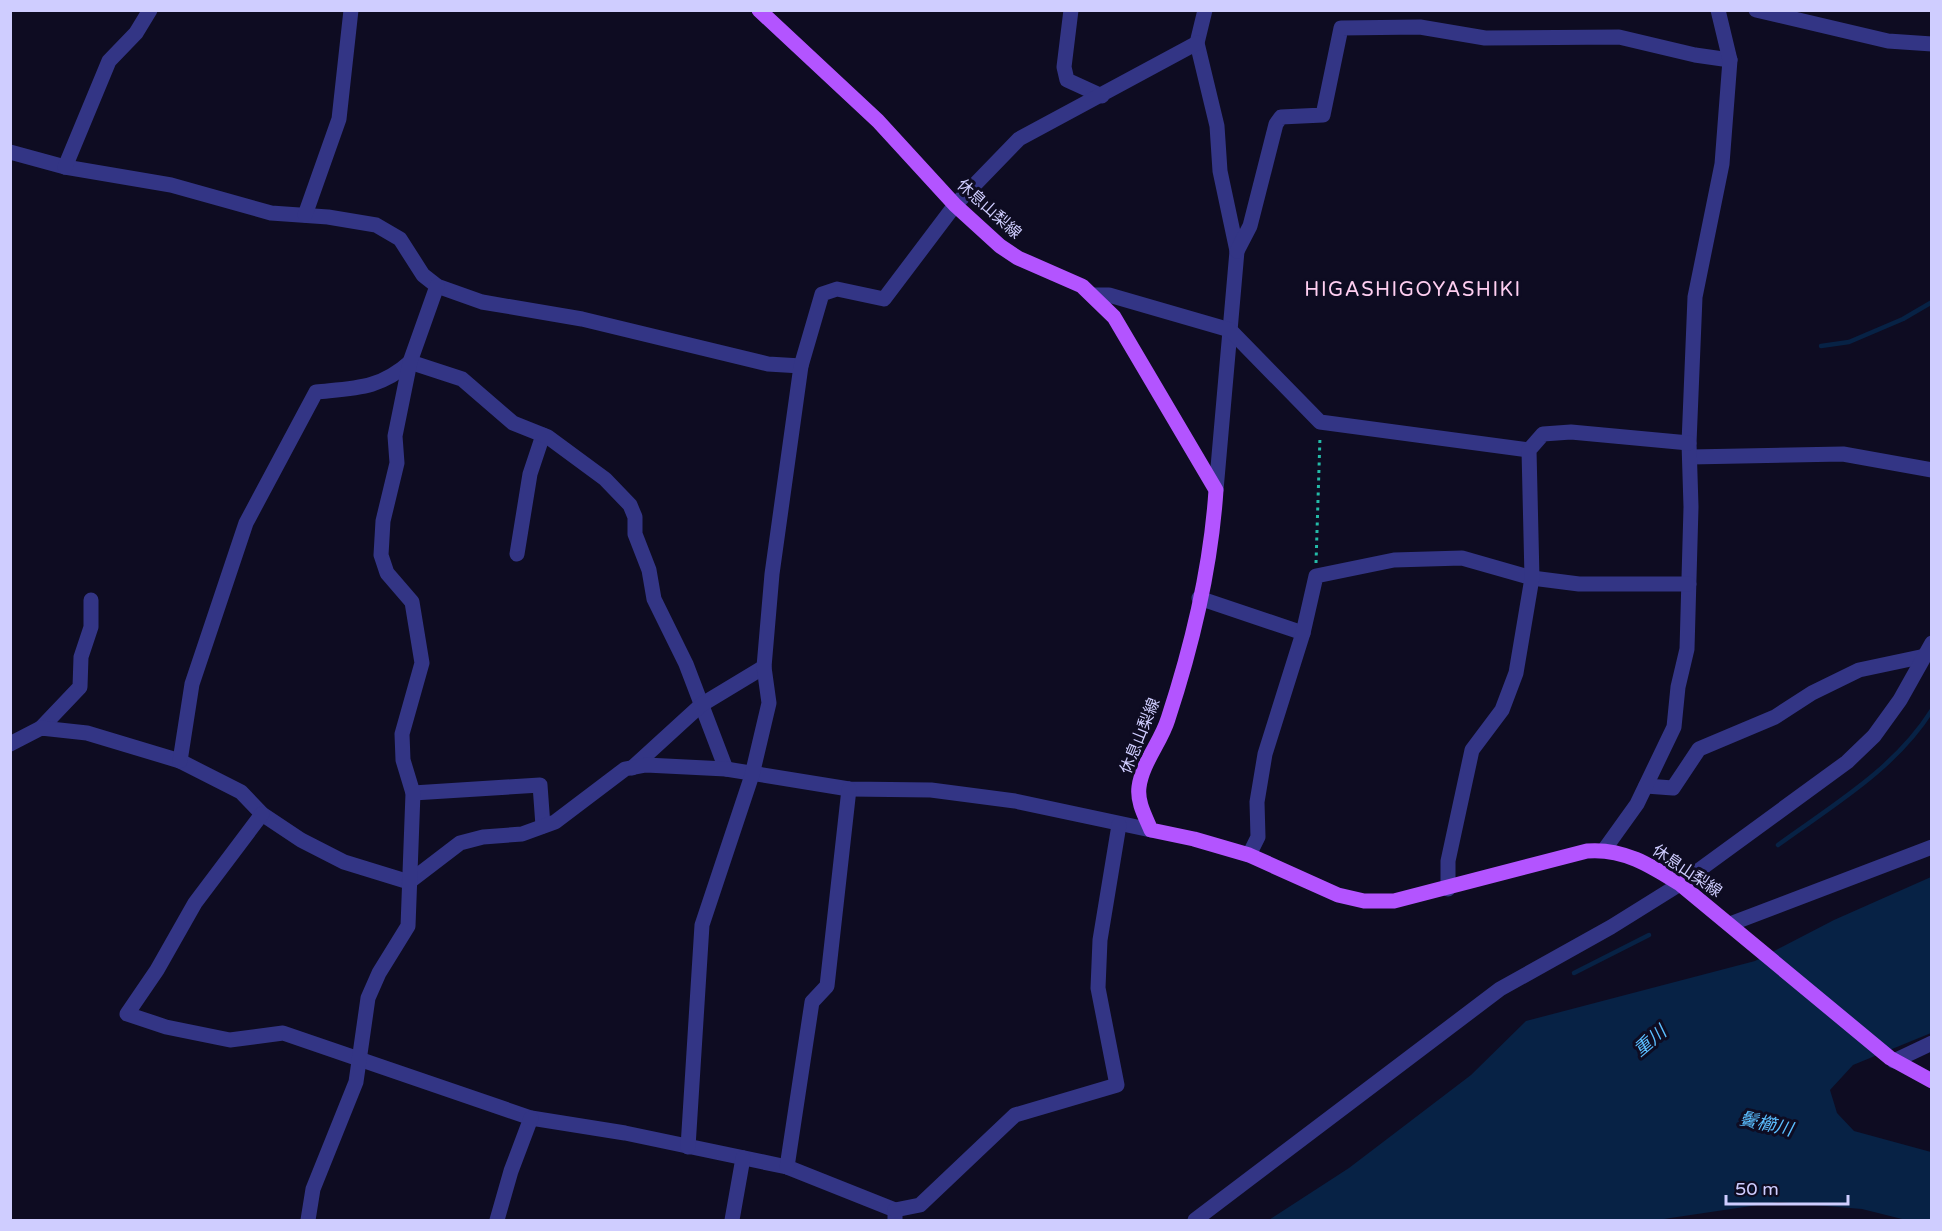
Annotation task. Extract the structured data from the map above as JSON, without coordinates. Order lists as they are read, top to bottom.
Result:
{
  "streets": {
    "main road": ["休息山梨線"]
  },
  "districts": ["HIGASHIGOYASHIKI"],
  "water": ["重川", "鬢櫛川"],
  "scale_bar": "50 m"
}
